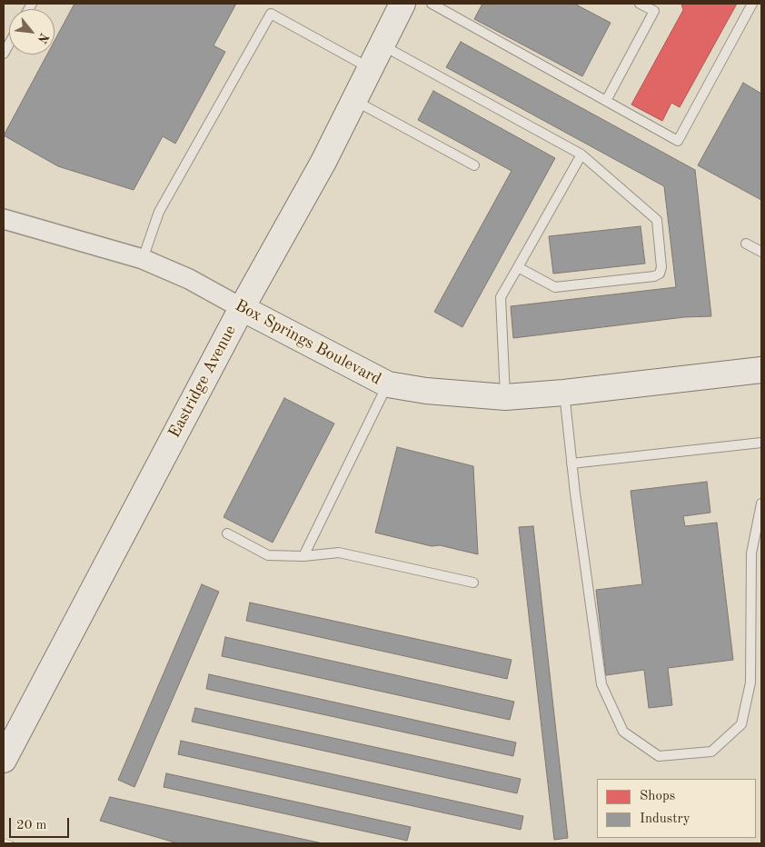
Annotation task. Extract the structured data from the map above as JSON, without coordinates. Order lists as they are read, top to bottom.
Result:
{
  "streets": {
    "main road": ["Box Springs Boulevard", "Eastridge Avenue"]
  },
  "crossings": [
    ["Box Springs Boulevard", "Eastridge Avenue"]
  ],
  "legend": ["Shops", "Industry"],
  "scale_bar": "20 m",
  "north": "bottom right"
}
